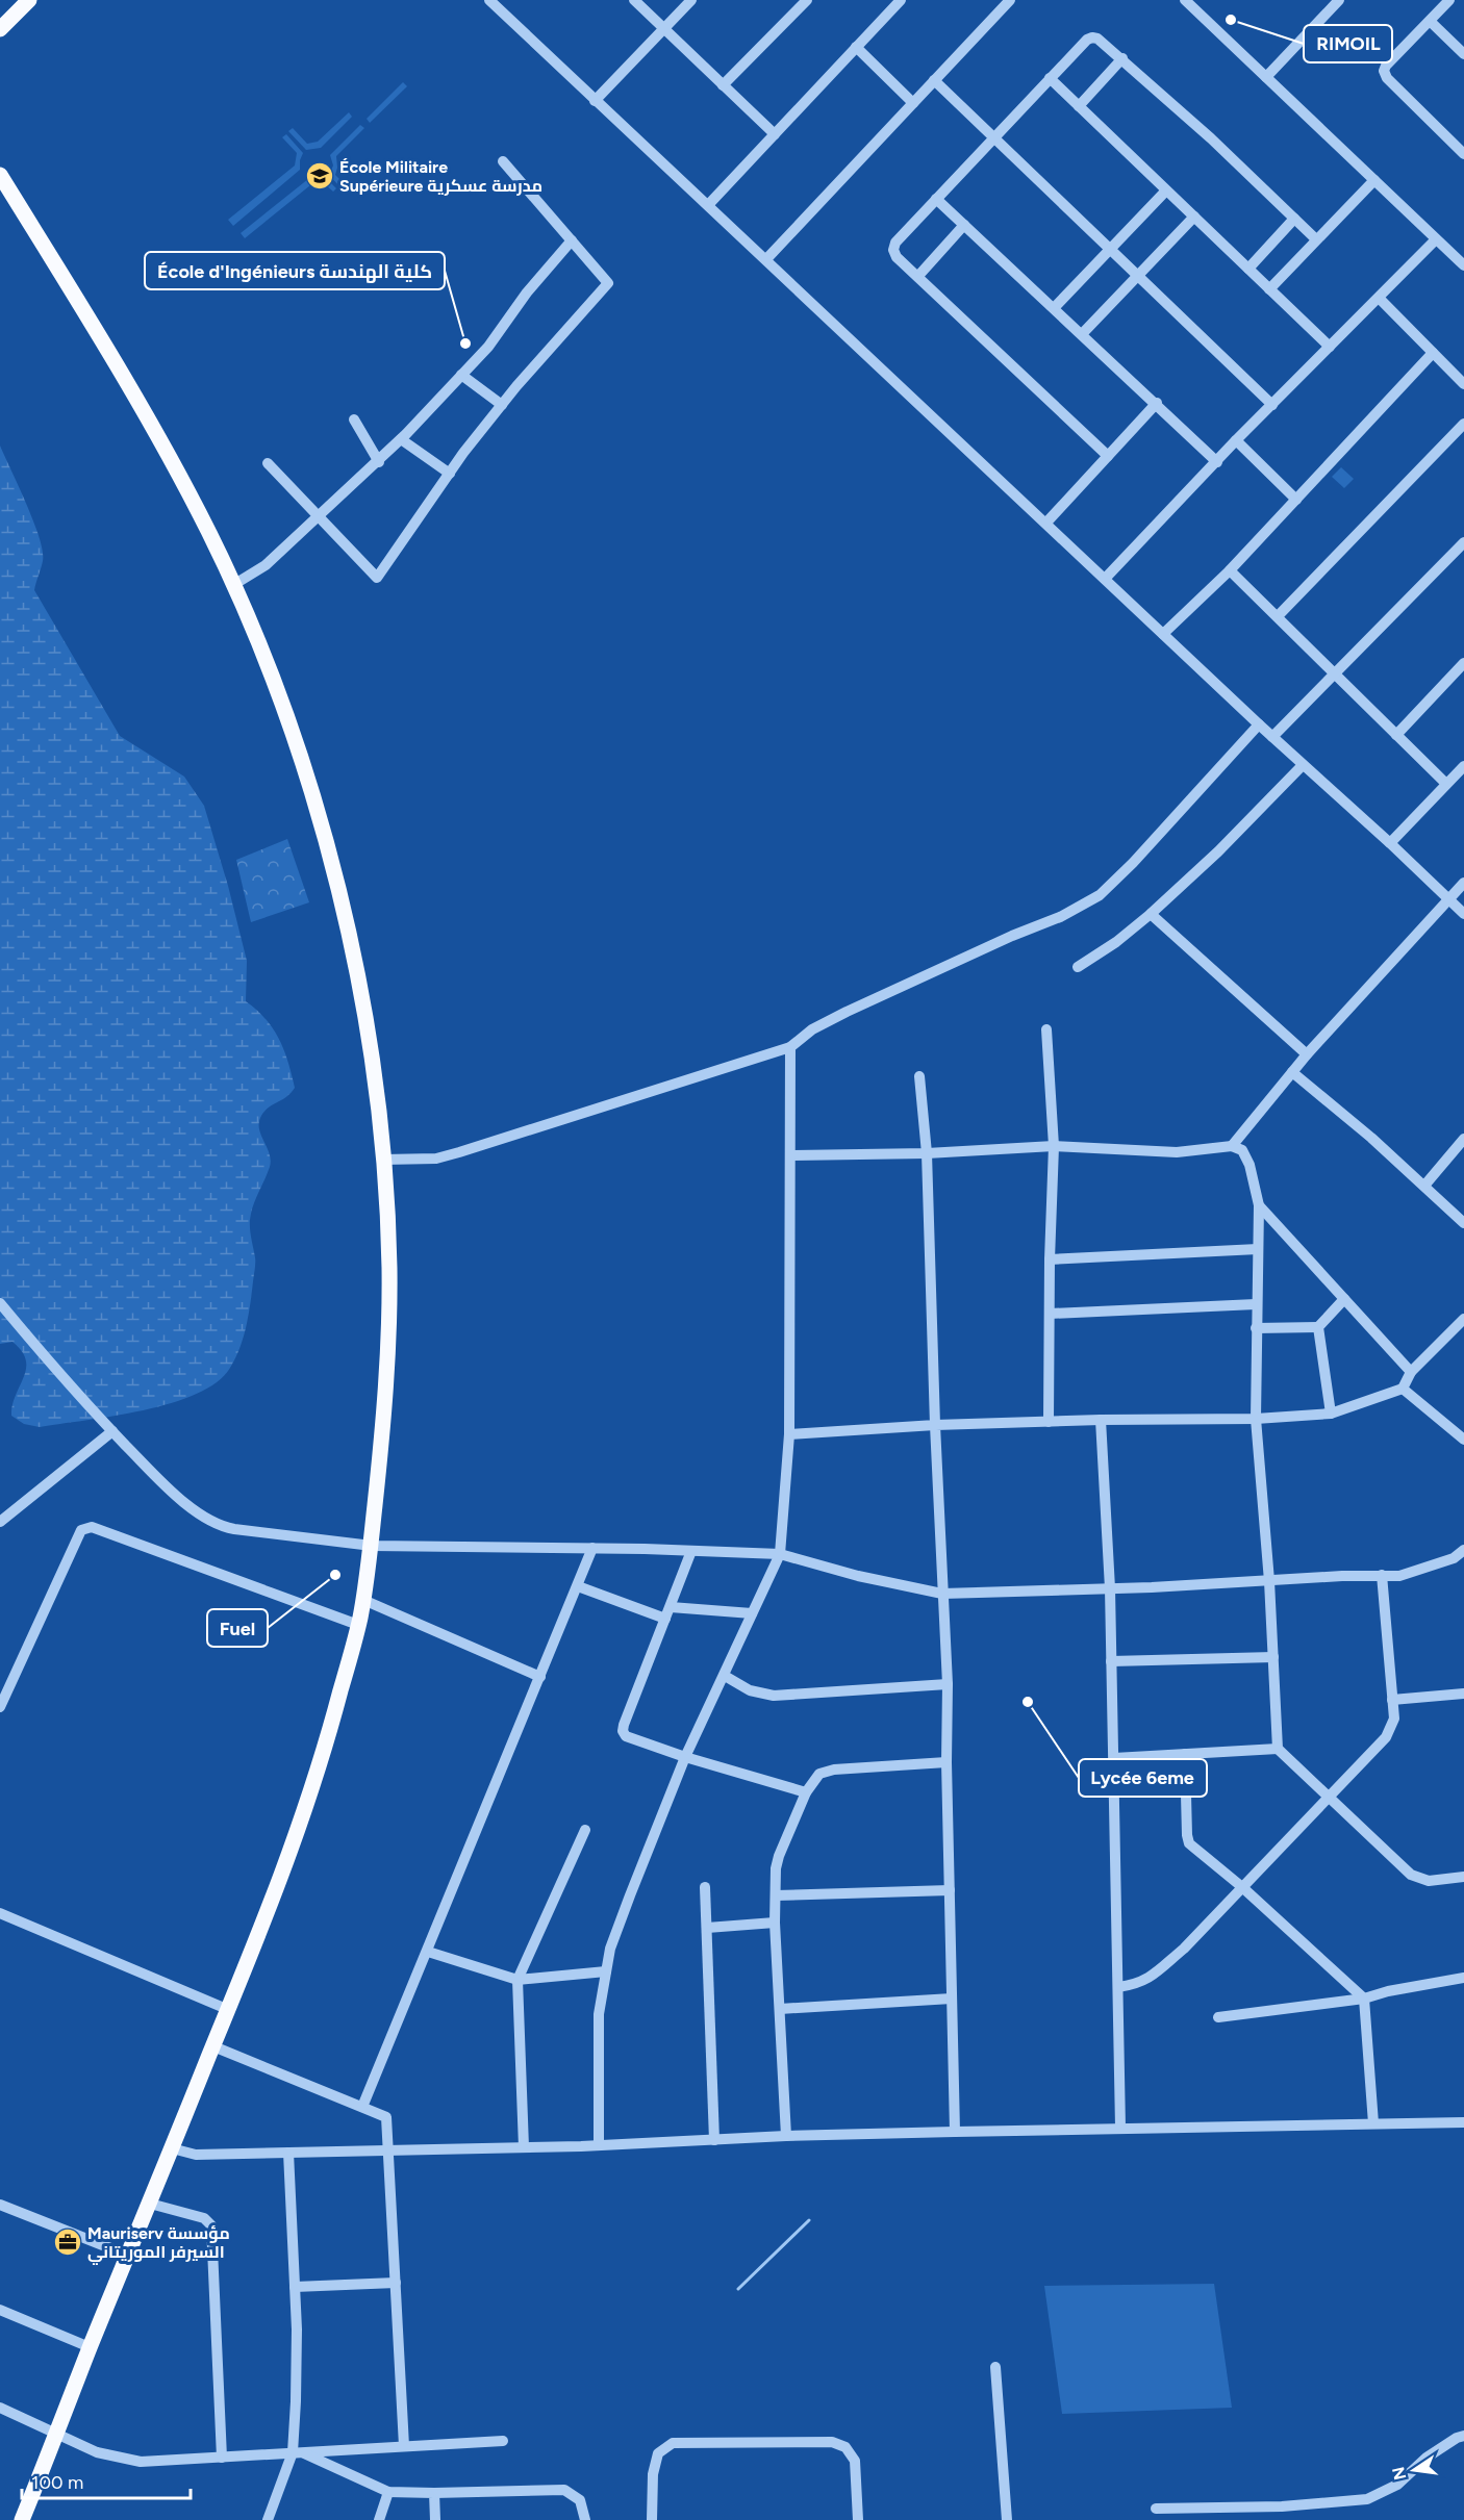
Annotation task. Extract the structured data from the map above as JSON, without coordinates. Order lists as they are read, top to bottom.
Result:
{
  "places": {
    "other": [
      "RIMOIL",
      "École d'Ingénieurs كلية الهندسة",
      "Fuel",
      "Lycée 6eme"
    ],
    "school or university": ["École Militaire Supérieure مدرسة عسكرية"],
    "office": ["Mauriserv مؤسسة السيرفر الموريتاني"]
  },
  "scale_bar": "100 m",
  "north": "left"
}
